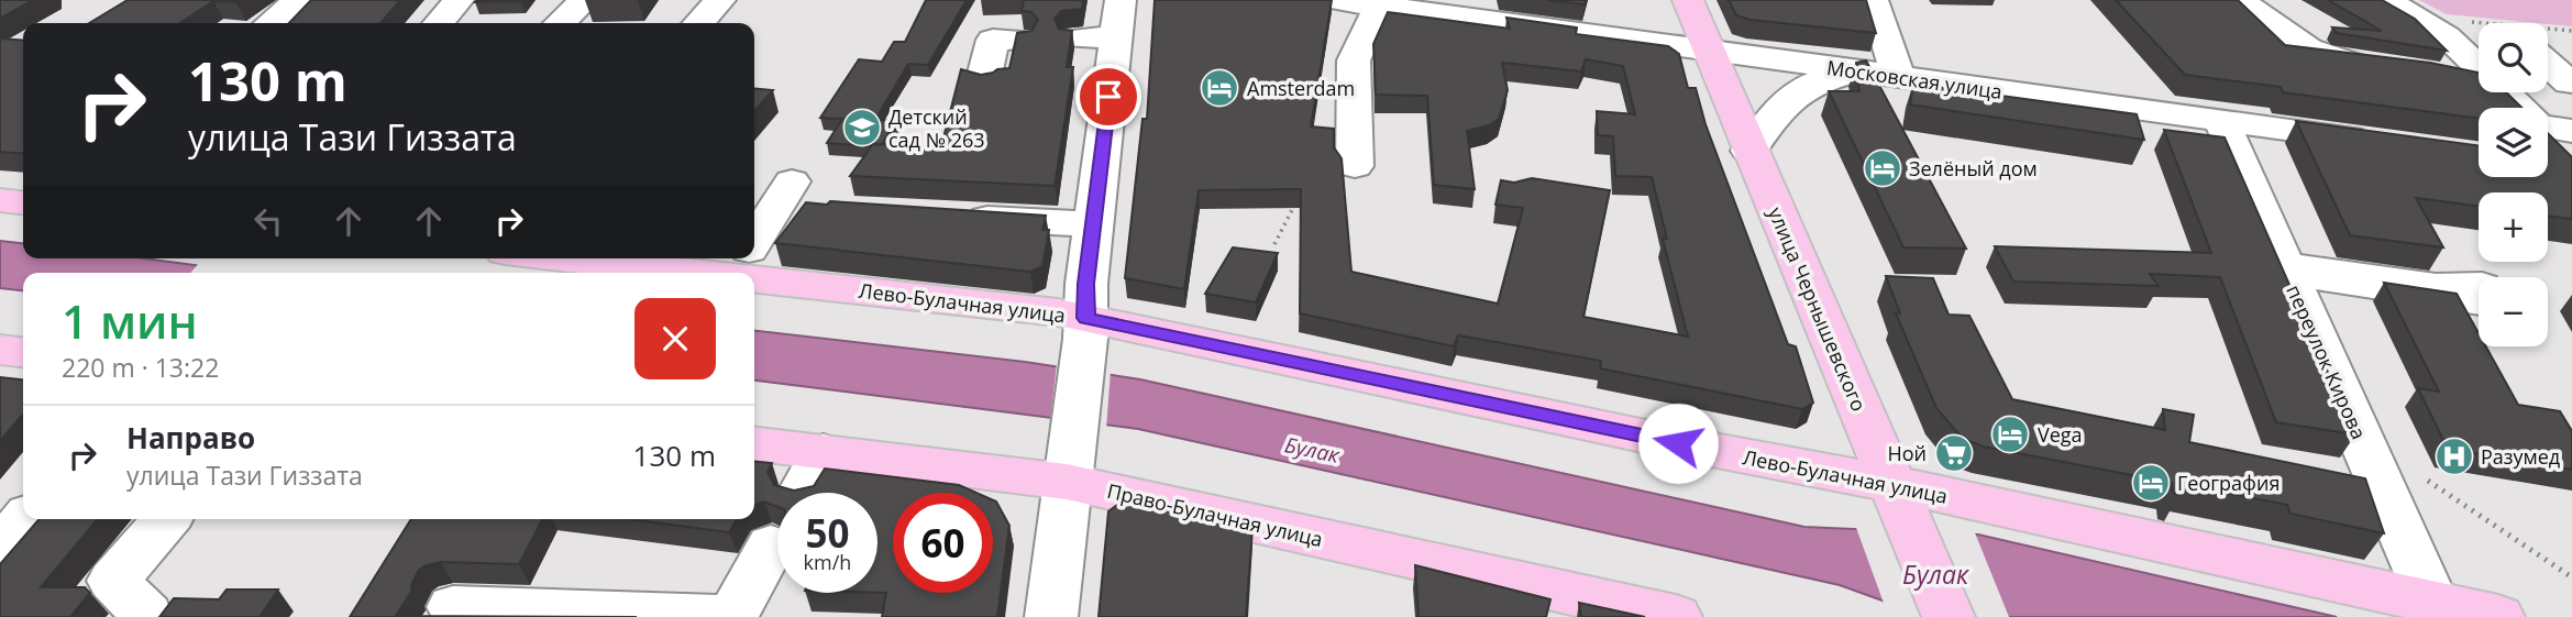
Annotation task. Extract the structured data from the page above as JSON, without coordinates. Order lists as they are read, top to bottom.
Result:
{
  "streets": {
    "main road": ["Лево-Булачная улица", "улица Чернышевского", "Право-Булачная улица"],
    "street": ["Московская улица", "переулок Кирова"]
  },
  "crossings": [
    ["Московская улица", "улица Чернышевского"],
    ["Московская улица", "переулок Кирова"],
    ["Лево-Булачная улица", "улица Чернышевского"],
    ["Лево-Булачная улица", "переулок Кирова"]
  ],
  "water": ["Булак"],
  "places": {
    "hotel": [
      "Amsterdam",
      "Зелёный дом",
      "Vega",
      "География"
    ],
    "school or university": ["Детский сад № 263"],
    "supermarket": ["Ной"],
    "hospital": ["Разумед"]
  },
  "page": {
    "map_buttons": ["+", "−"],
    "turn": ["130 m", "улица Тази Гиззата"],
    "heading": ["1 мин", "220 m · 13:22"],
    "list": [
      {
        "name": "Направо",
        "note": "улица Тази Гиззата",
        "value": "130 m"
      }
    ],
    "speed": "50 km/h",
    "limit": "60"
  }
}
